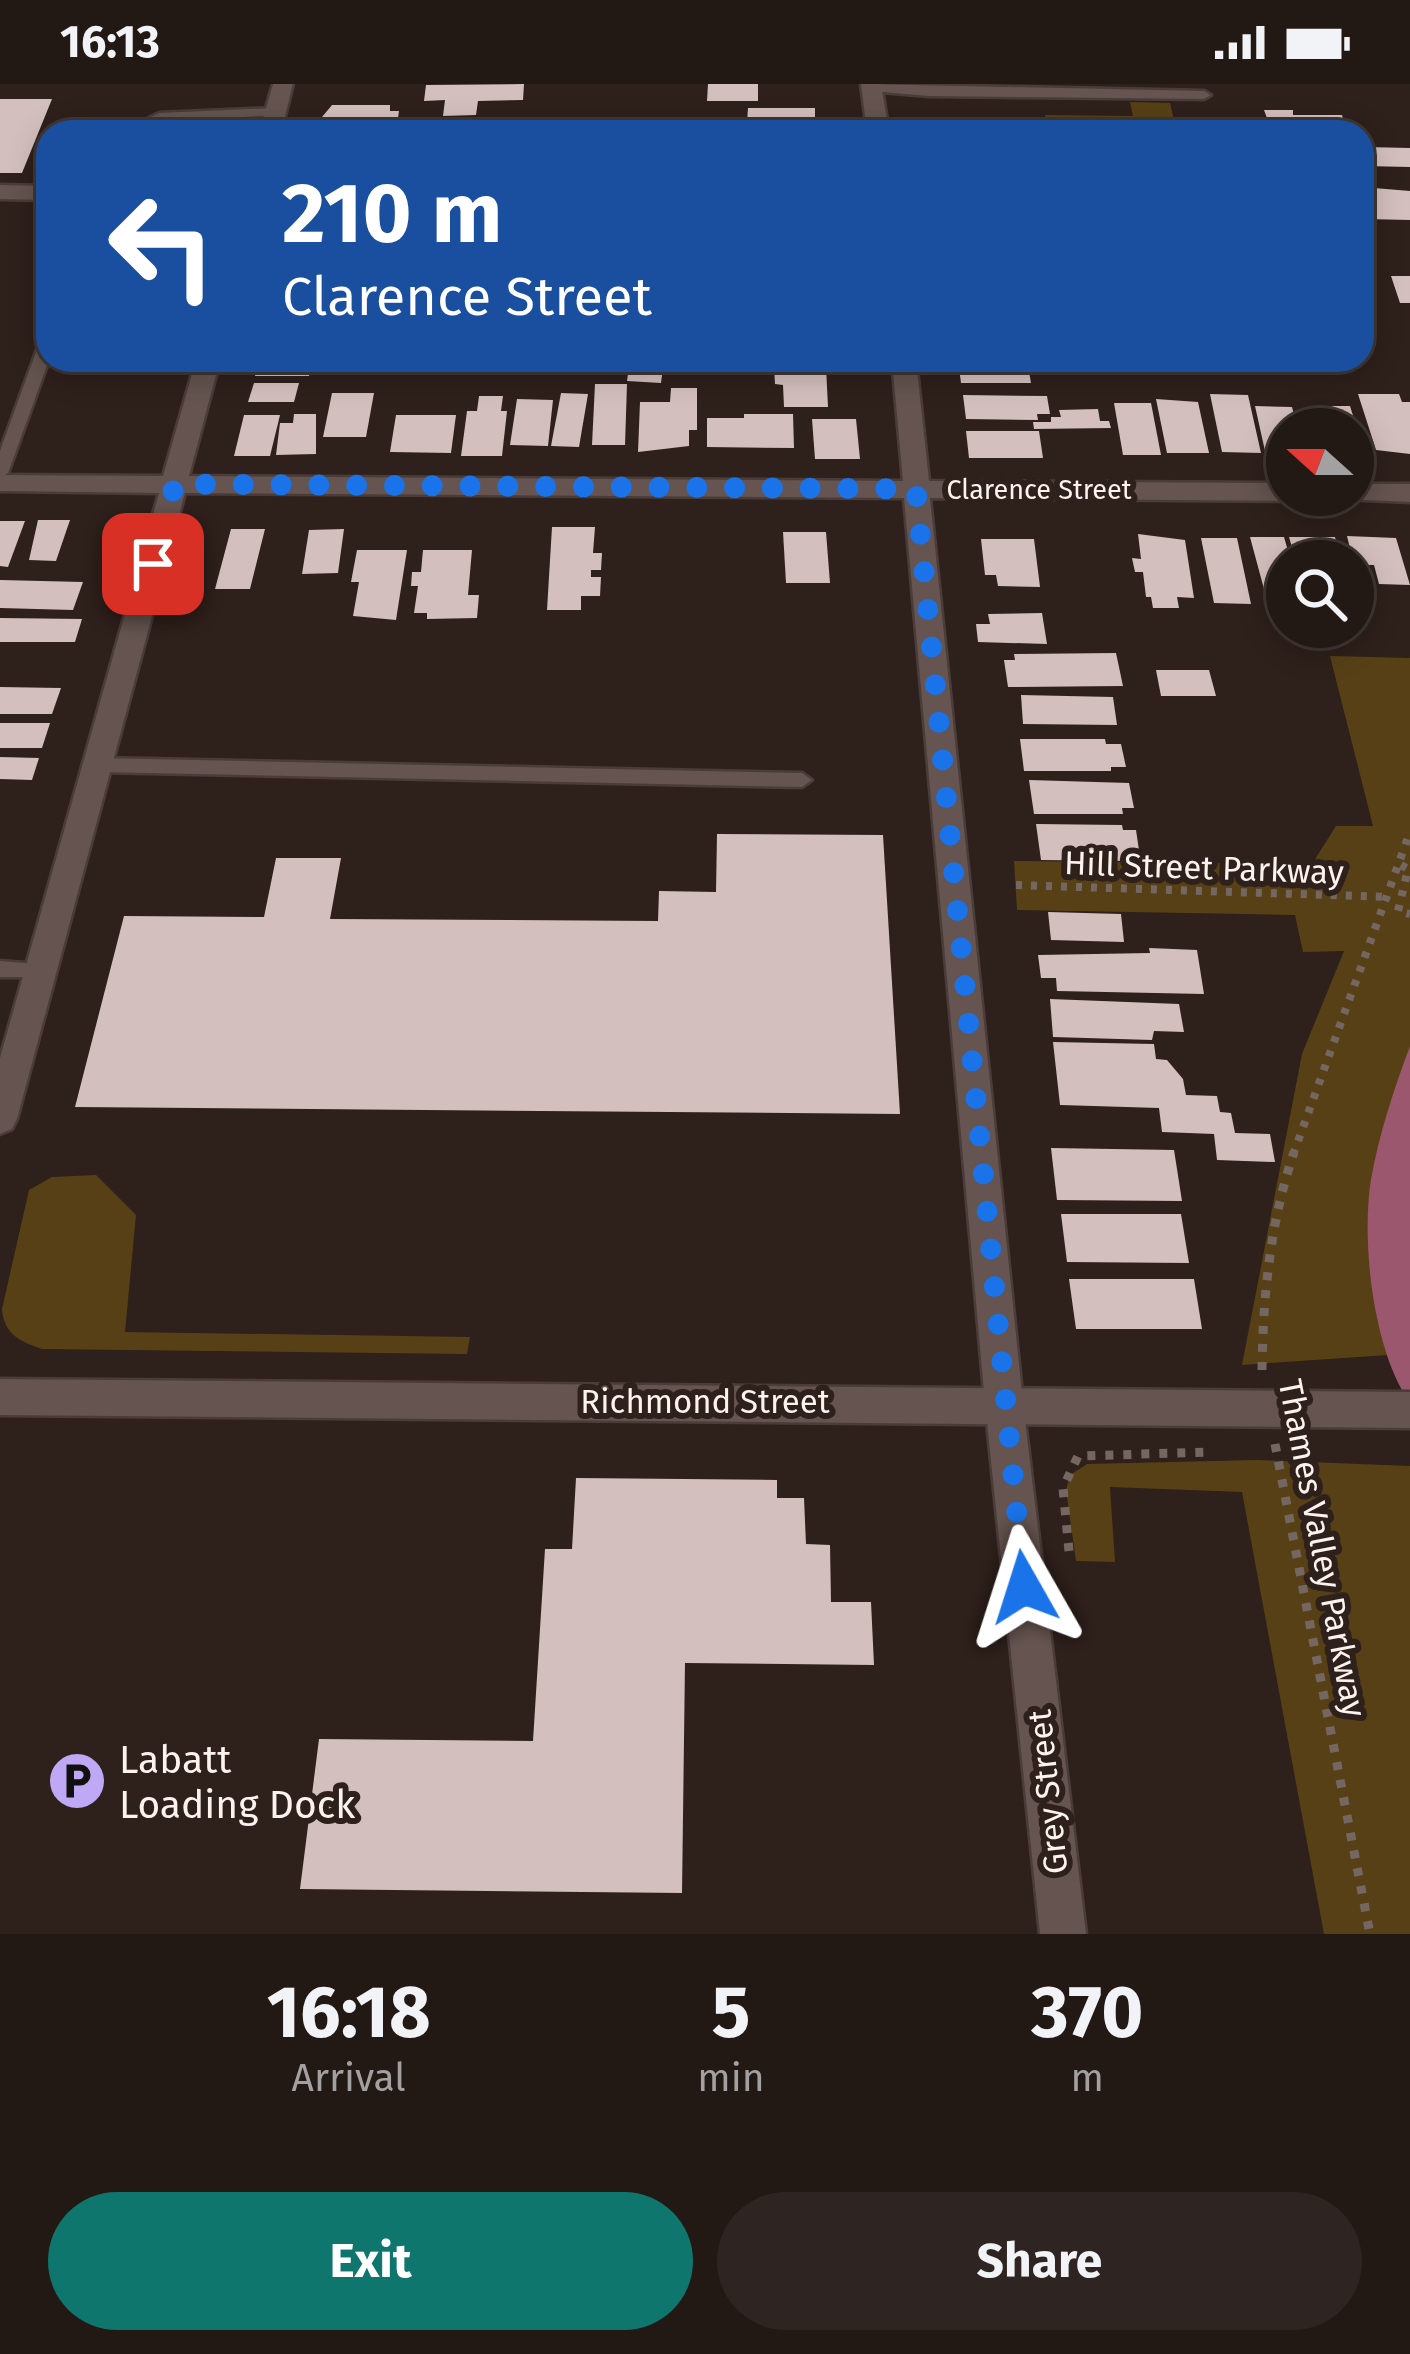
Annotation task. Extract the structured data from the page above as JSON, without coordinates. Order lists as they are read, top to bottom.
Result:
{
  "streets": {
    "street": ["Clarence Street", "Richmond Street", "Grey Street"],
    "path": ["Hill Street Parkway", "Thames Valley Parkway"]
  },
  "crossings": [
    ["Clarence Street", "Grey Street"],
    ["Hill Street Parkway", "Thames Valley Parkway"],
    ["Richmond Street", "Thames Valley Parkway"],
    ["Richmond Street", "Grey Street"]
  ],
  "places": {
    "parking": ["Labatt Loading Dock"]
  },
  "north": "left",
  "page": {
    "status": "16:13",
    "turn": ["210 m", "Clarence Street"],
    "eta": [
      "16:18",
      "Arrival",
      "5",
      "min",
      "370",
      "m"
    ],
    "buttons": ["Exit", "Share"]
  }
}
